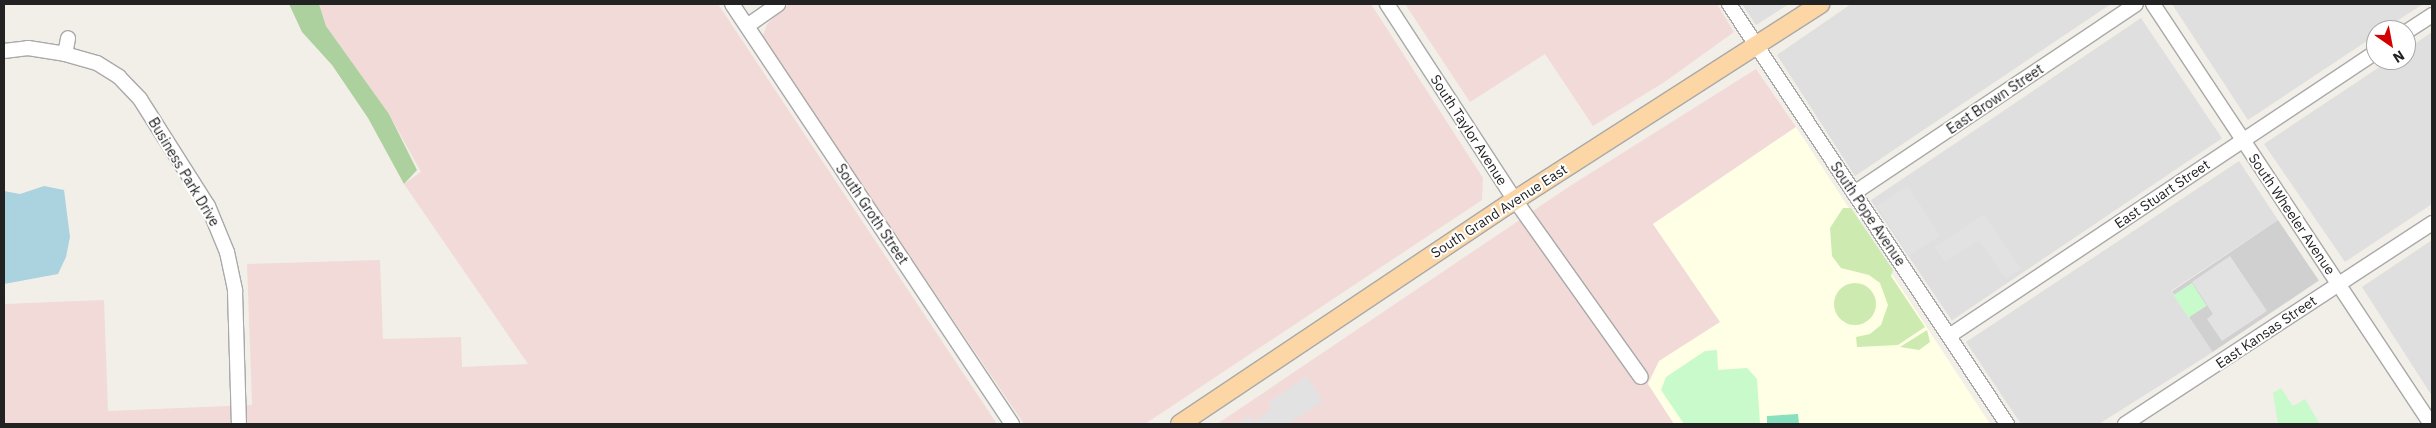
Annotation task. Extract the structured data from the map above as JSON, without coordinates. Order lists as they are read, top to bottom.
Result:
{
  "streets": {
    "main road": ["South Grand Avenue East"],
    "street": [
      "East Brown Street",
      "South Taylor Avenue",
      "Business Park Drive",
      "East Stuart Street",
      "South Groth Street",
      "South Pope Avenue",
      "South Wheeler Avenue",
      "East Kansas Street"
    ]
  },
  "crossings": [
    ["East Brown Street", "South Pope Avenue"],
    ["South Taylor Avenue", "South Grand Avenue East"],
    ["East Stuart Street", "South Pope Avenue"],
    ["East Stuart Street", "South Wheeler Avenue"],
    ["South Grand Avenue East", "South Pope Avenue"],
    ["South Wheeler Avenue", "East Kansas Street"]
  ],
  "north": "bottom right"
}
